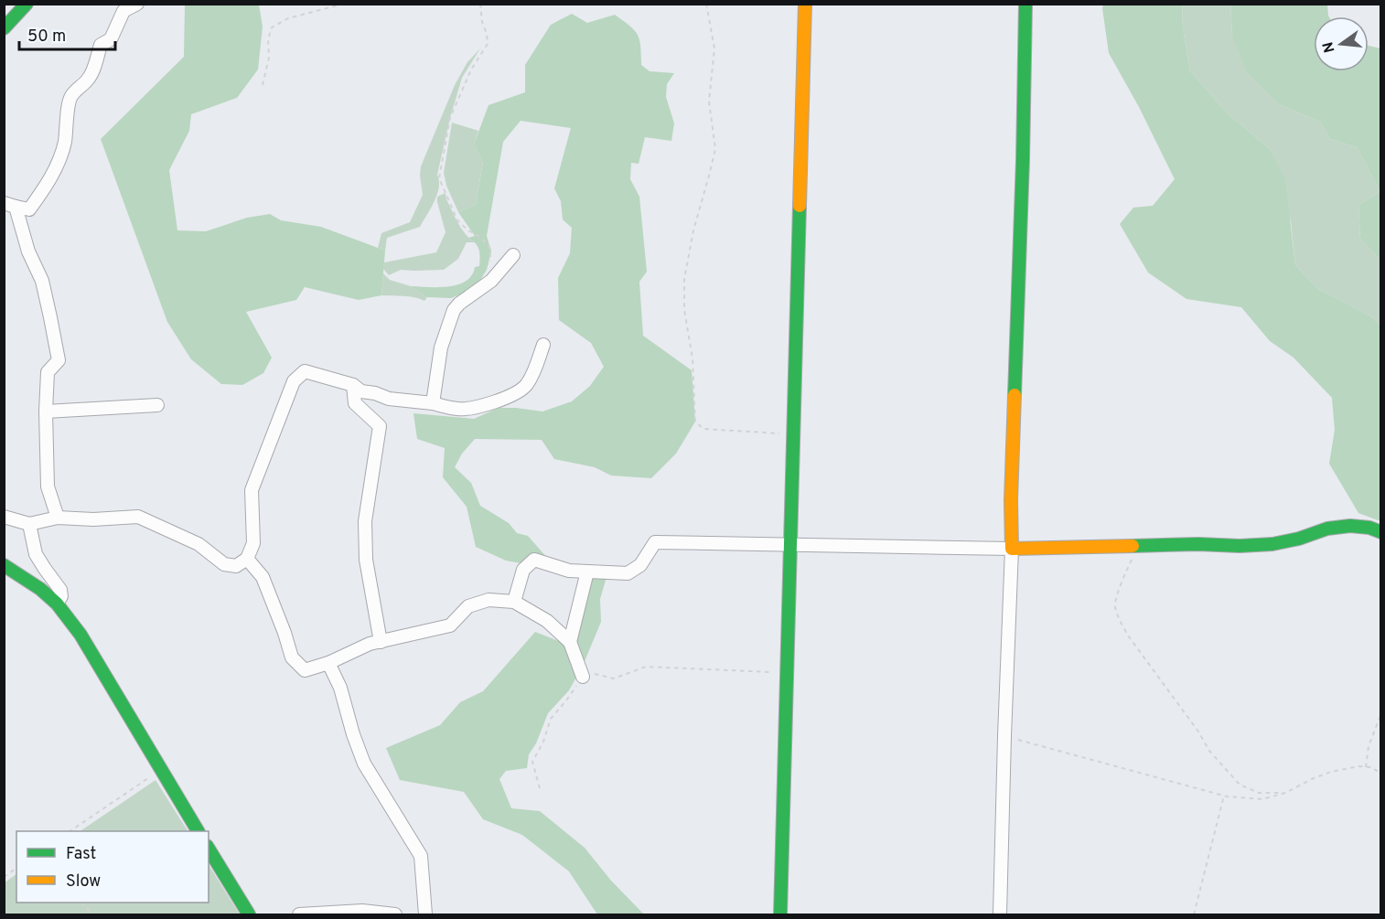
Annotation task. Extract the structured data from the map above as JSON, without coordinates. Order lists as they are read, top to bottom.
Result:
{
  "legend": ["Fast", "Slow"],
  "scale_bar": "50 m",
  "north": "left"
}
